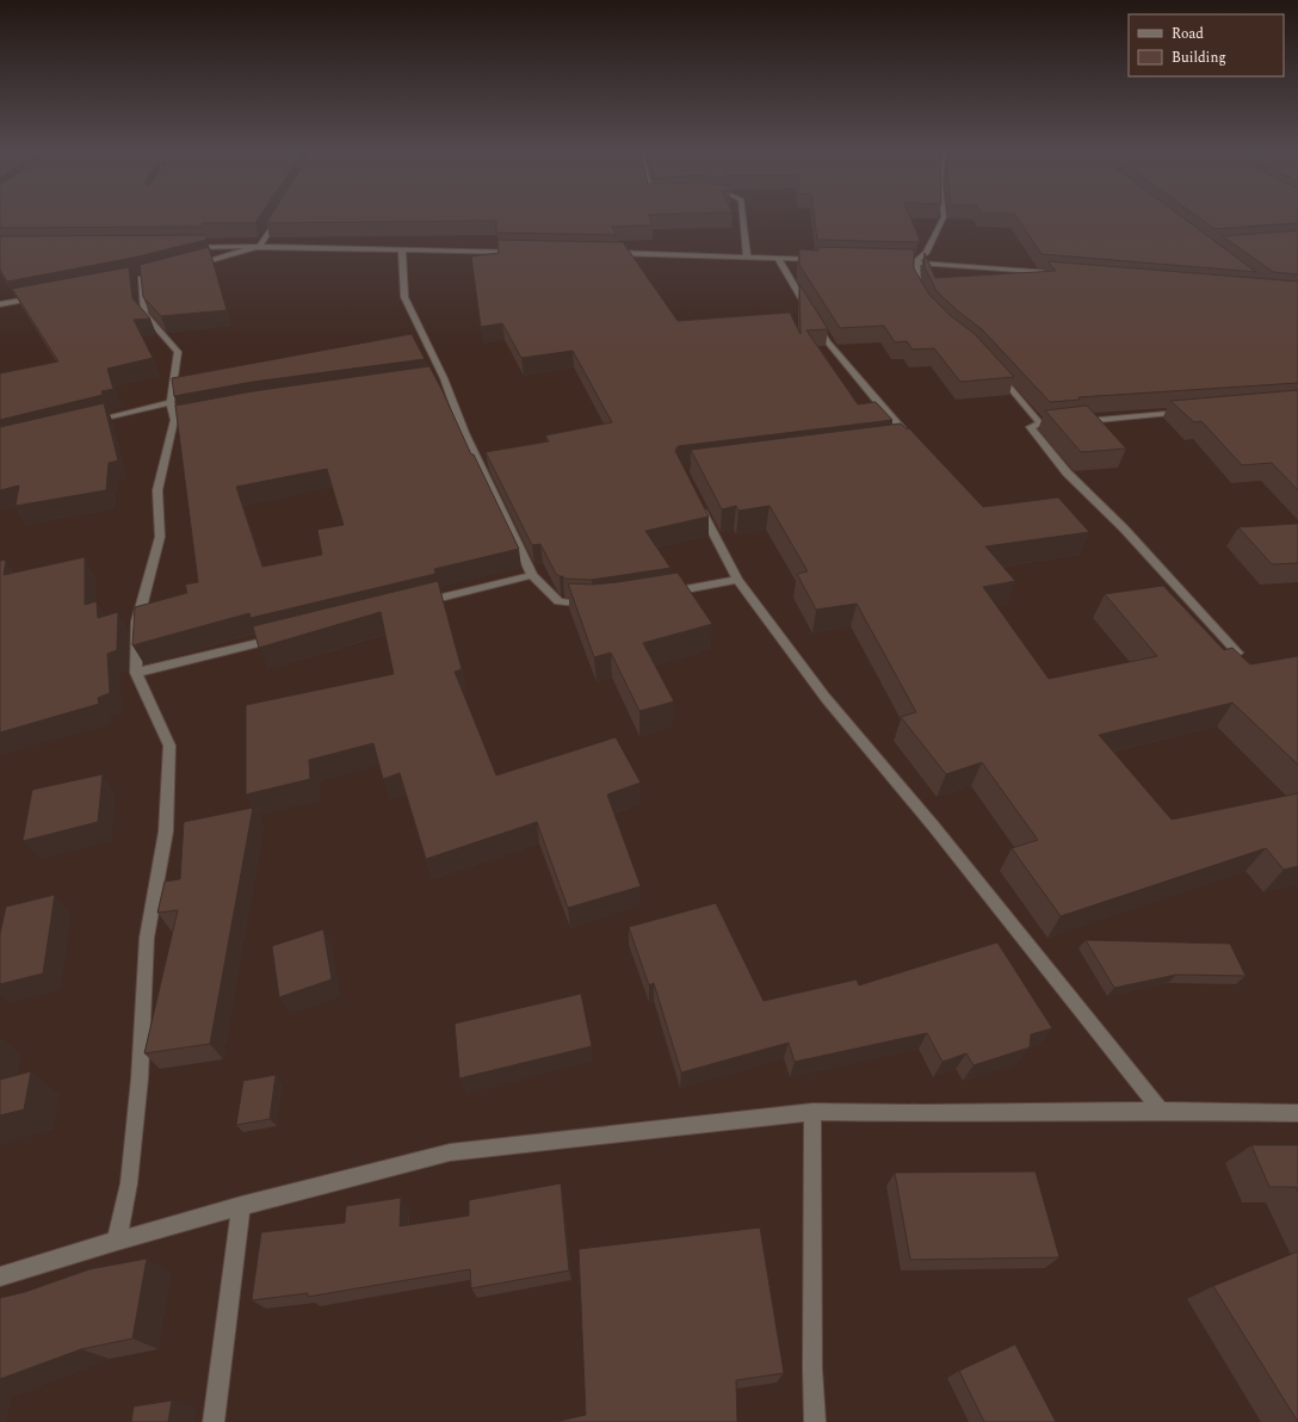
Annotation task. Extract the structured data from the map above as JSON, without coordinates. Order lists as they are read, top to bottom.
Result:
{
  "legend": ["Road", "Building"]
}
